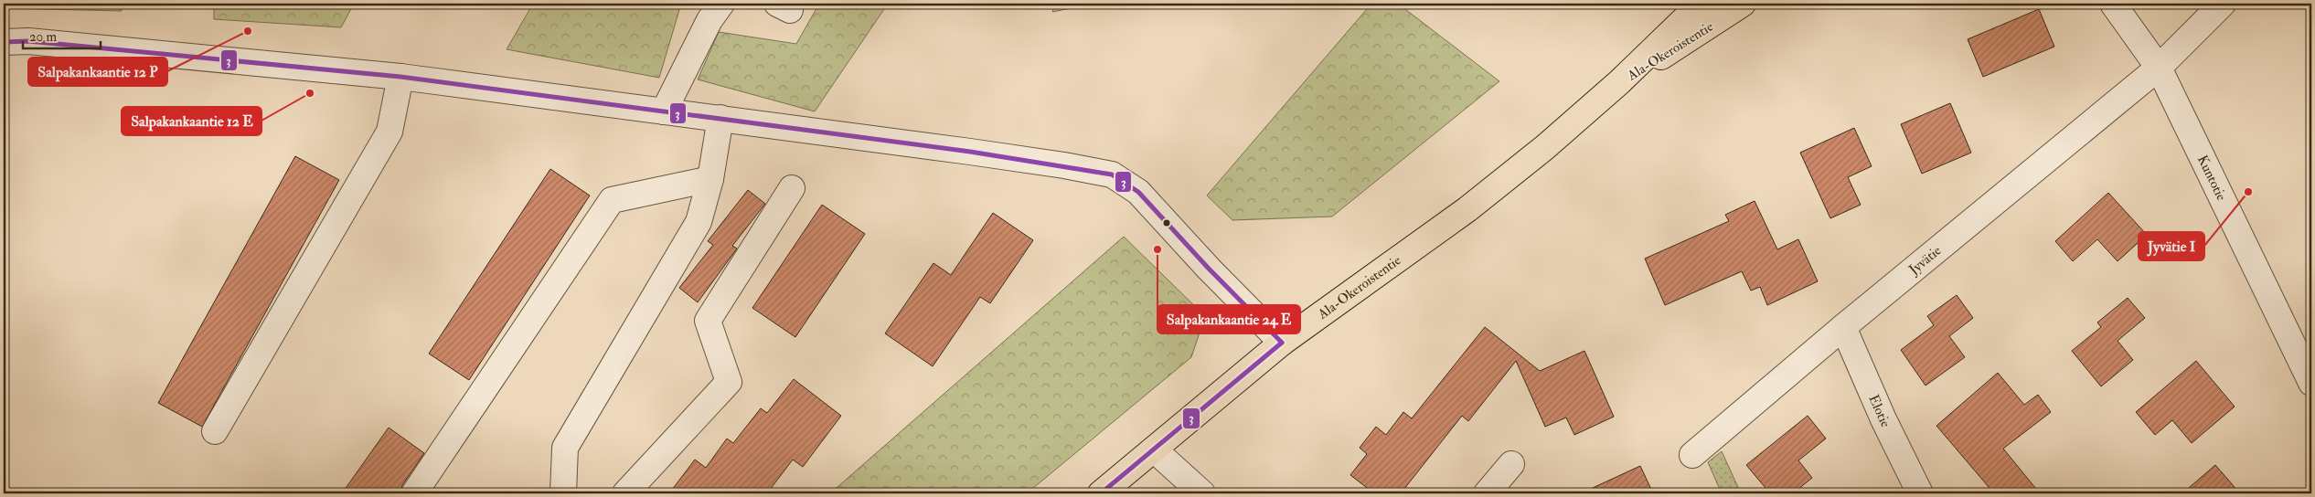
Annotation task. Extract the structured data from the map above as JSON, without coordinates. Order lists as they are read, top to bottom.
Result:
{
  "streets": {
    "main road": ["Ala-Okeroistentie"],
    "street": ["Kuntotie", "Jyvätie", "Elotie"]
  },
  "crossings": [
    ["Kuntotie", "Jyvätie"],
    ["Jyvätie", "Elotie"]
  ],
  "places": [
    "Salpakankaantie 12 P",
    "Salpakankaantie 12 E",
    "Jyvätie I",
    "Salpakankaantie 24 E"
  ],
  "lines": ["transit line 3"],
  "scale_bar": "20 m"
}
